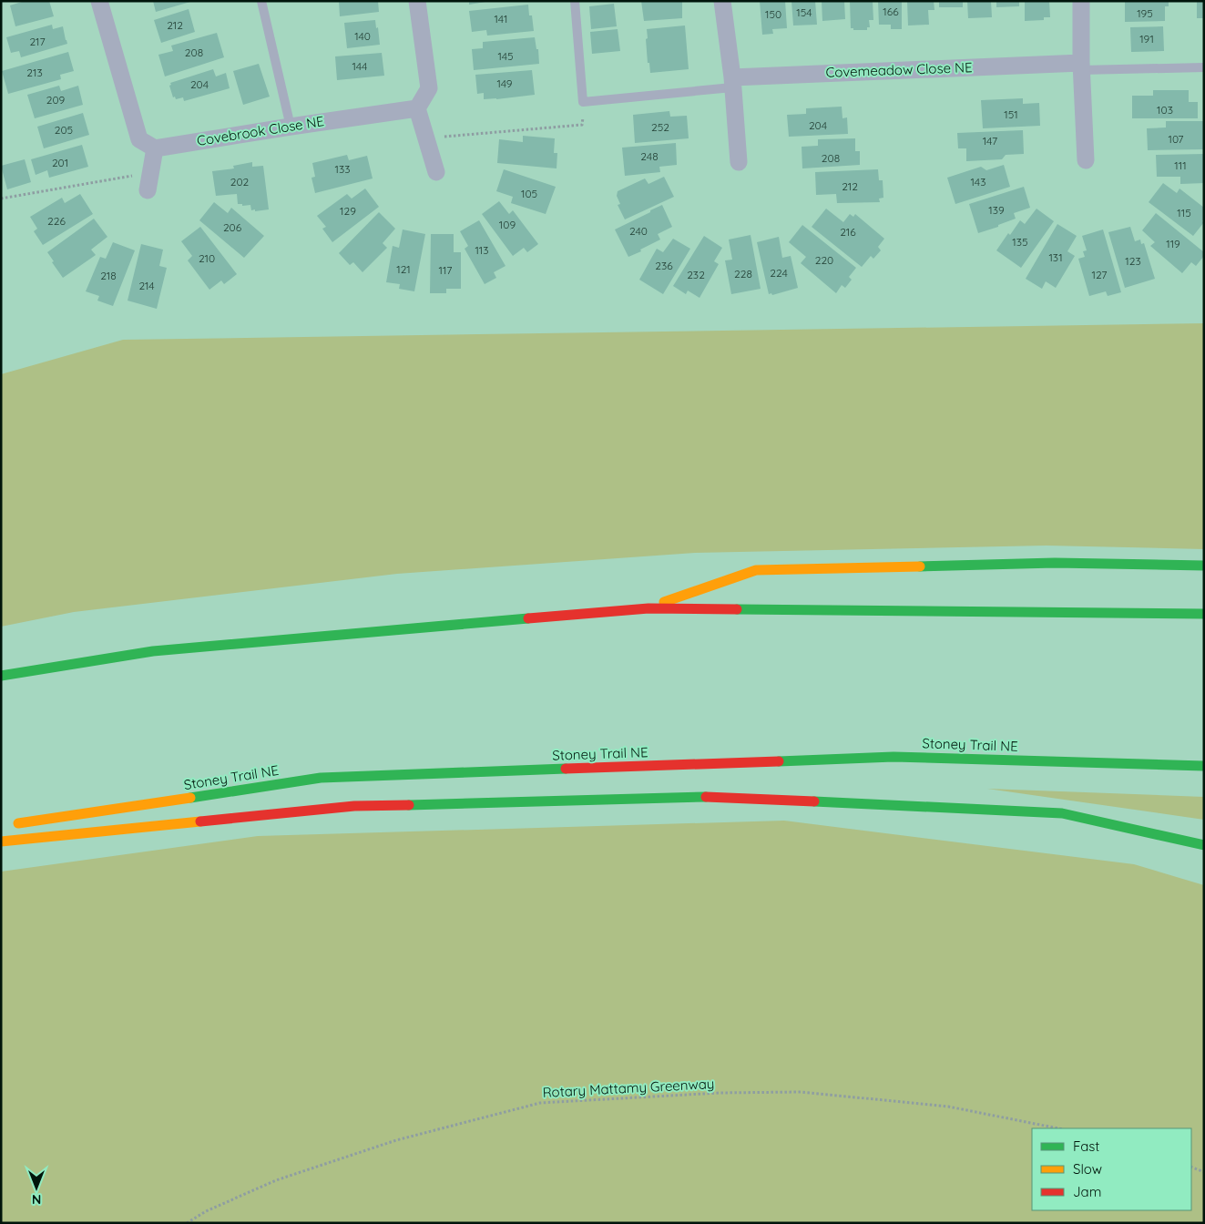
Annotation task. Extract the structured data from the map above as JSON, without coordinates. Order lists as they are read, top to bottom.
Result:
{
  "streets": {
    "highway": ["Stoney Trail NE"],
    "street": ["Covemeadow Close NE", "Covebrook Close NE"],
    "path": ["Rotary Mattamy Greenway"]
  },
  "house_numbers": [
    "166",
    "154",
    "195",
    "150",
    "141",
    "212",
    "140",
    "191",
    "217",
    "208",
    "145",
    "144",
    "213",
    "149",
    "204",
    "209",
    "103",
    "151",
    "204",
    "252",
    "205",
    "107",
    "147",
    "248",
    "208",
    "201",
    "111",
    "133",
    "202",
    "143",
    "212",
    "105",
    "139",
    "129",
    "115",
    "226",
    "109",
    "206",
    "240",
    "216",
    "135",
    "119",
    "113",
    "131",
    "210",
    "220",
    "123",
    "236",
    "121",
    "117",
    "224",
    "228",
    "232",
    "127",
    "218",
    "214"
  ],
  "legend": ["Fast", "Slow", "Jam"],
  "north": "bottom"
}
